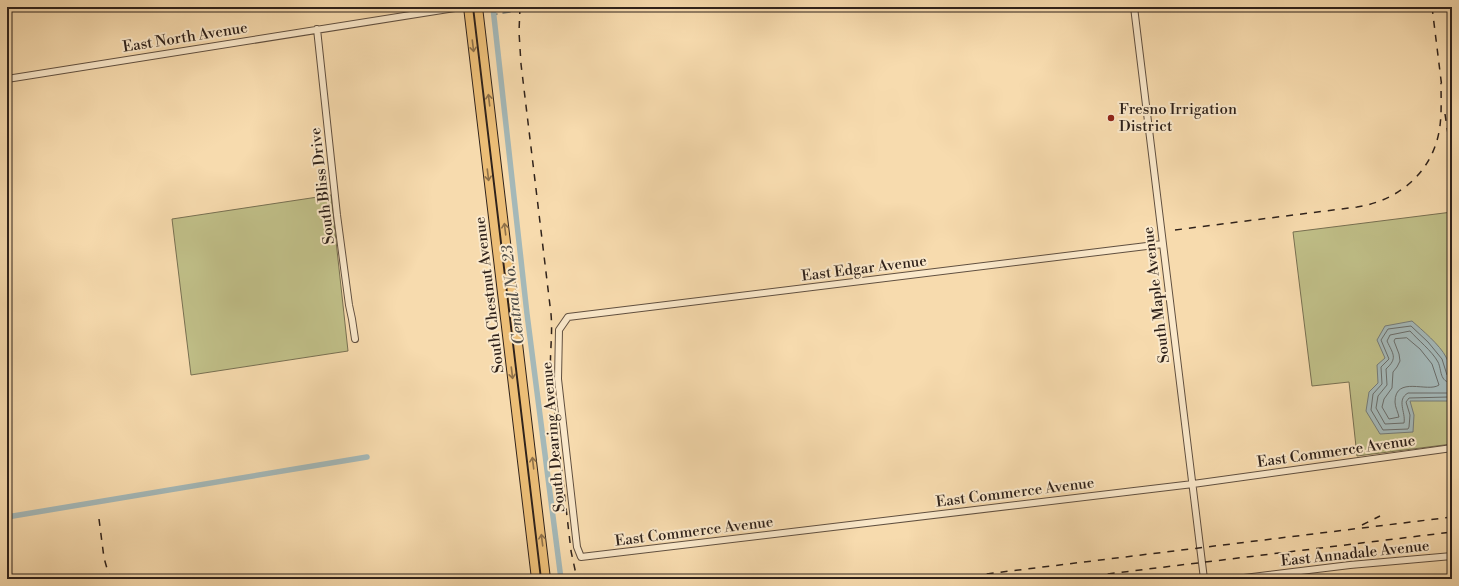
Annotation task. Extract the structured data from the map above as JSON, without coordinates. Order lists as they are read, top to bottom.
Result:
{
  "streets": {
    "main road": ["South Chestnut Avenue"],
    "street": [
      "East North Avenue",
      "South Bliss Drive",
      "East Edgar Avenue",
      "South Maple Avenue",
      "South Dearing Avenue",
      "East Commerce Avenue",
      "East Annadale Avenue"
    ]
  },
  "crossings": [
    ["East North Avenue", "South Bliss Drive"],
    ["East Edgar Avenue", "South Maple Avenue"],
    ["East Edgar Avenue", "South Dearing Avenue"],
    ["South Maple Avenue", "East Commerce Avenue"],
    ["South Dearing Avenue", "East Commerce Avenue"]
  ],
  "water": ["Central No. 23"],
  "places": ["Fresno Irrigation District"]
}
